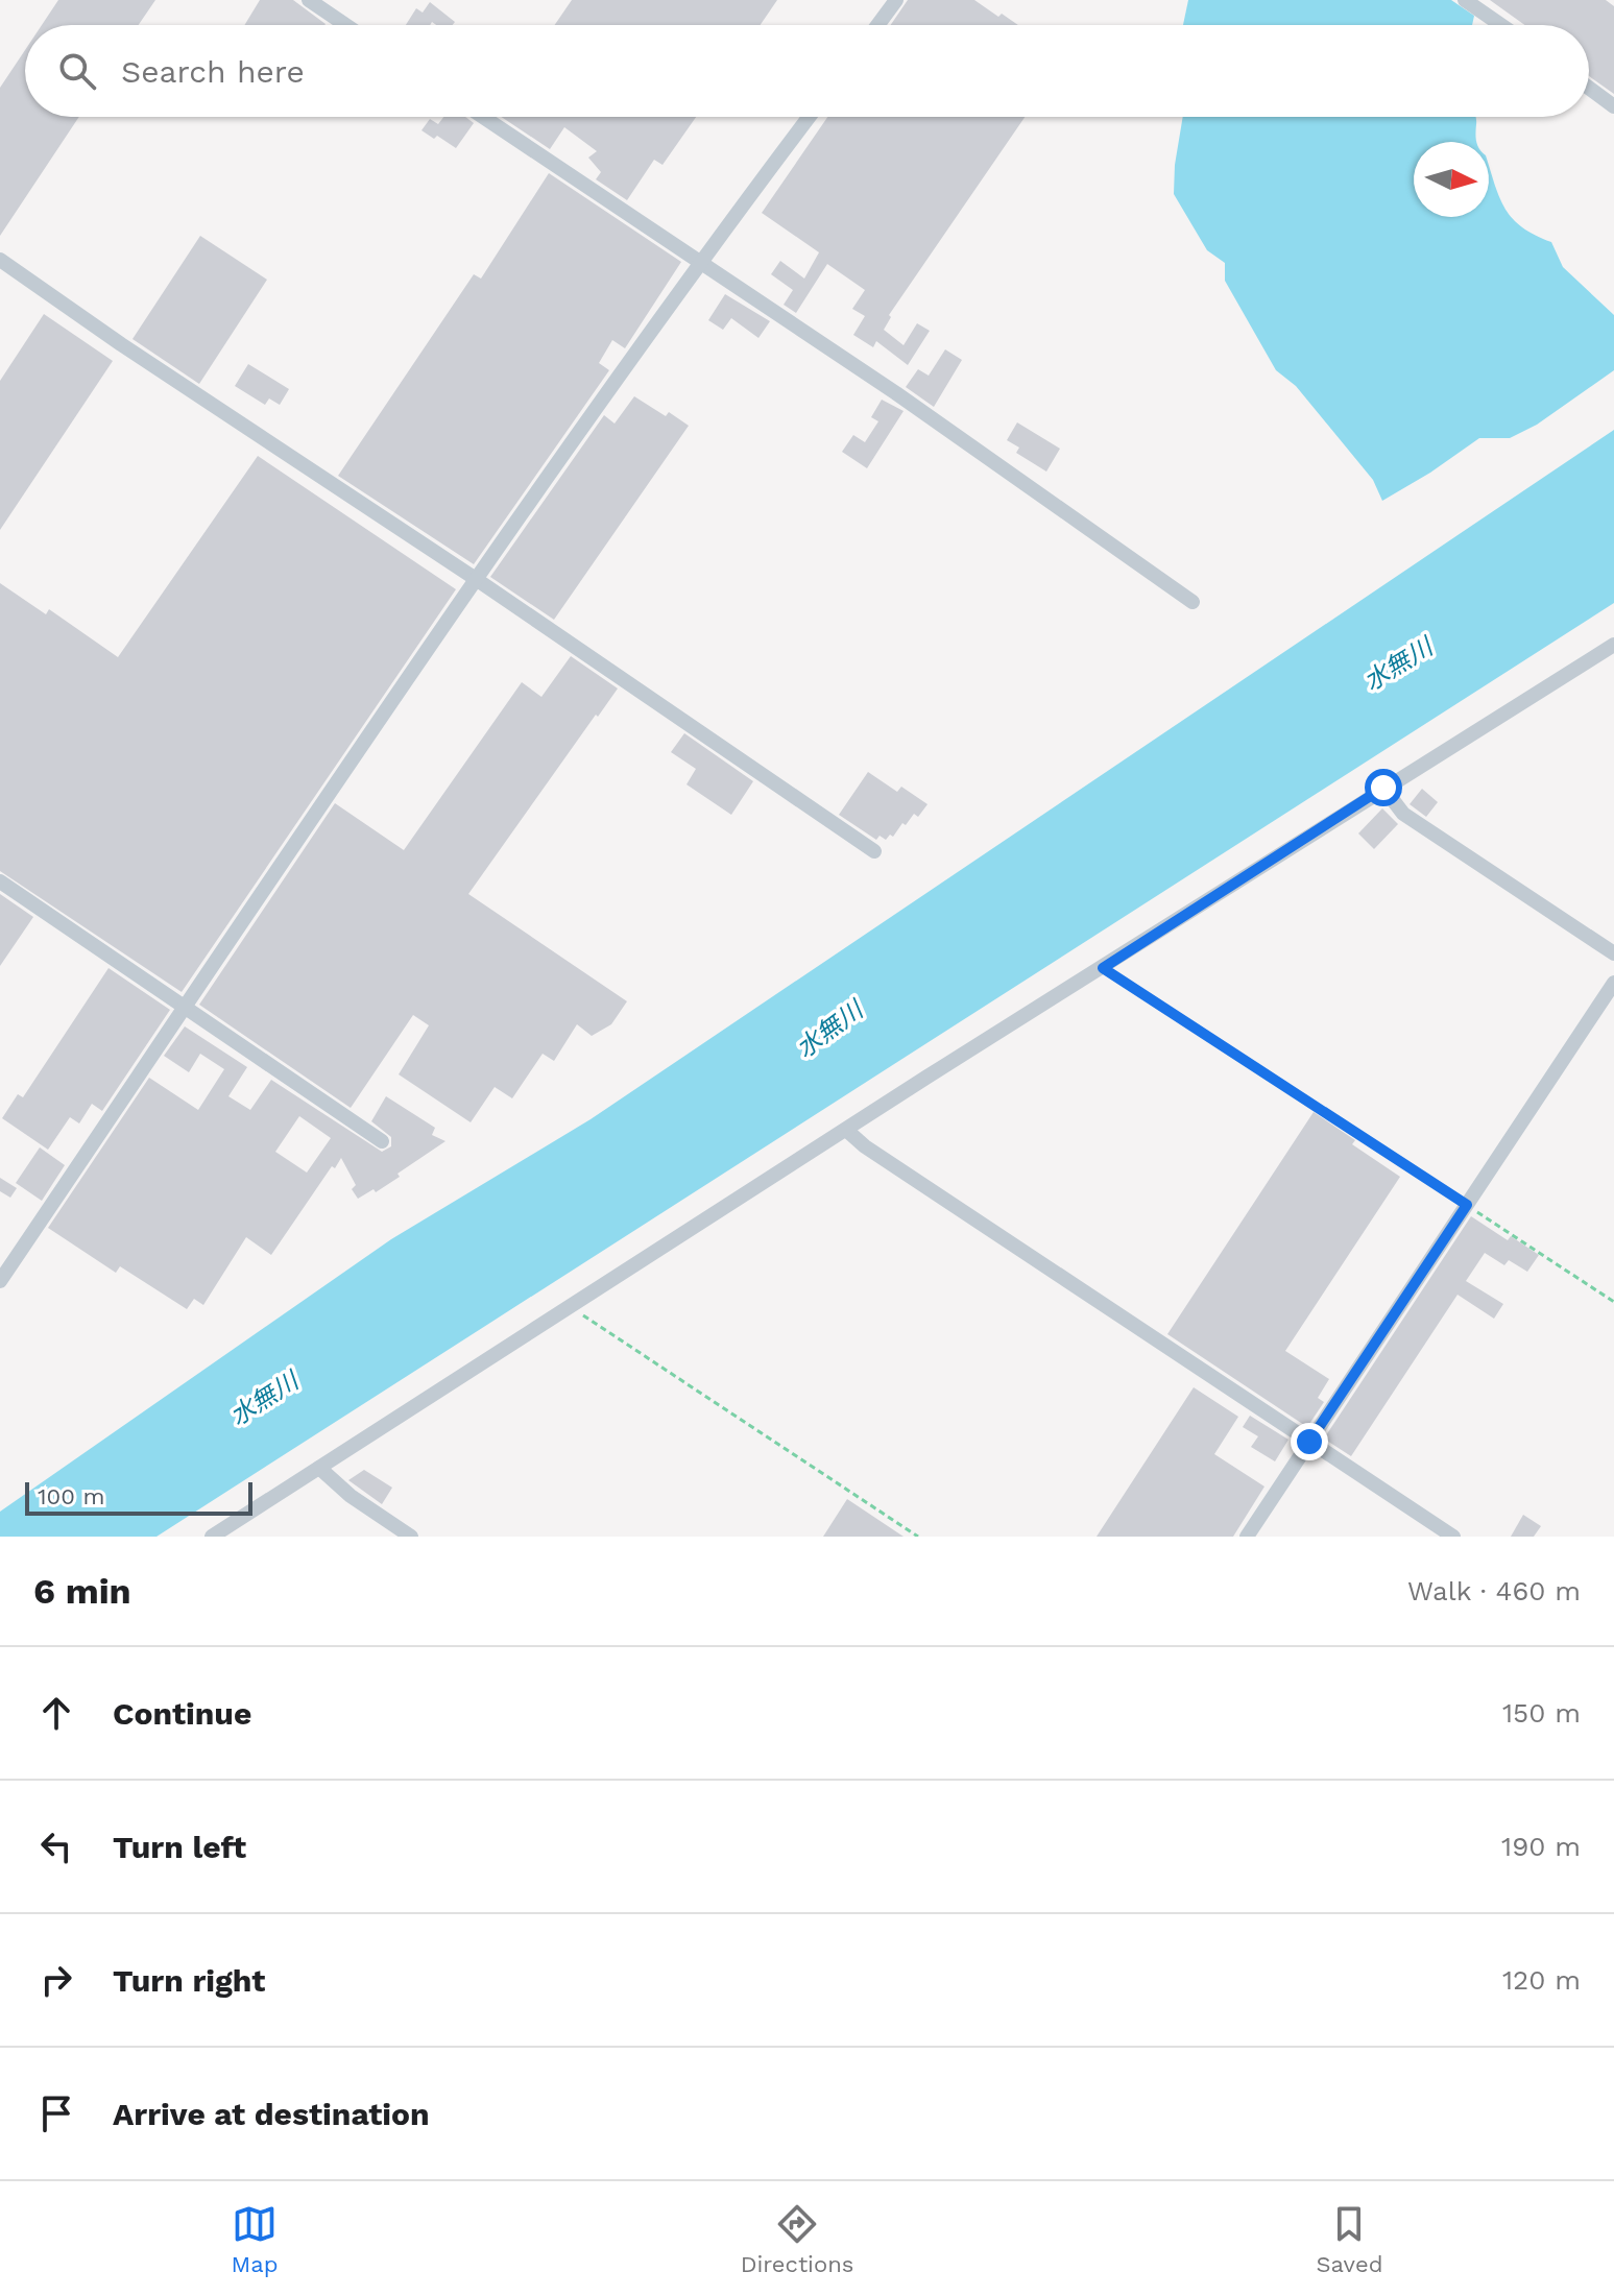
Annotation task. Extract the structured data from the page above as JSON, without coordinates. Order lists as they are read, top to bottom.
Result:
{
  "water": ["水無川"],
  "scale_bar": "100 m",
  "north": "right",
  "page": {
    "search": "Search here",
    "scale": "100 m",
    "heading": ["6 min", "Walk · 460 m"],
    "list": [
      ["Continue", "150 m"],
      ["Turn left", "190 m"],
      ["Turn right", "120 m"],
      "Arrive at destination"
    ],
    "nav": ["Map", "Directions", "Saved"]
  }
}
